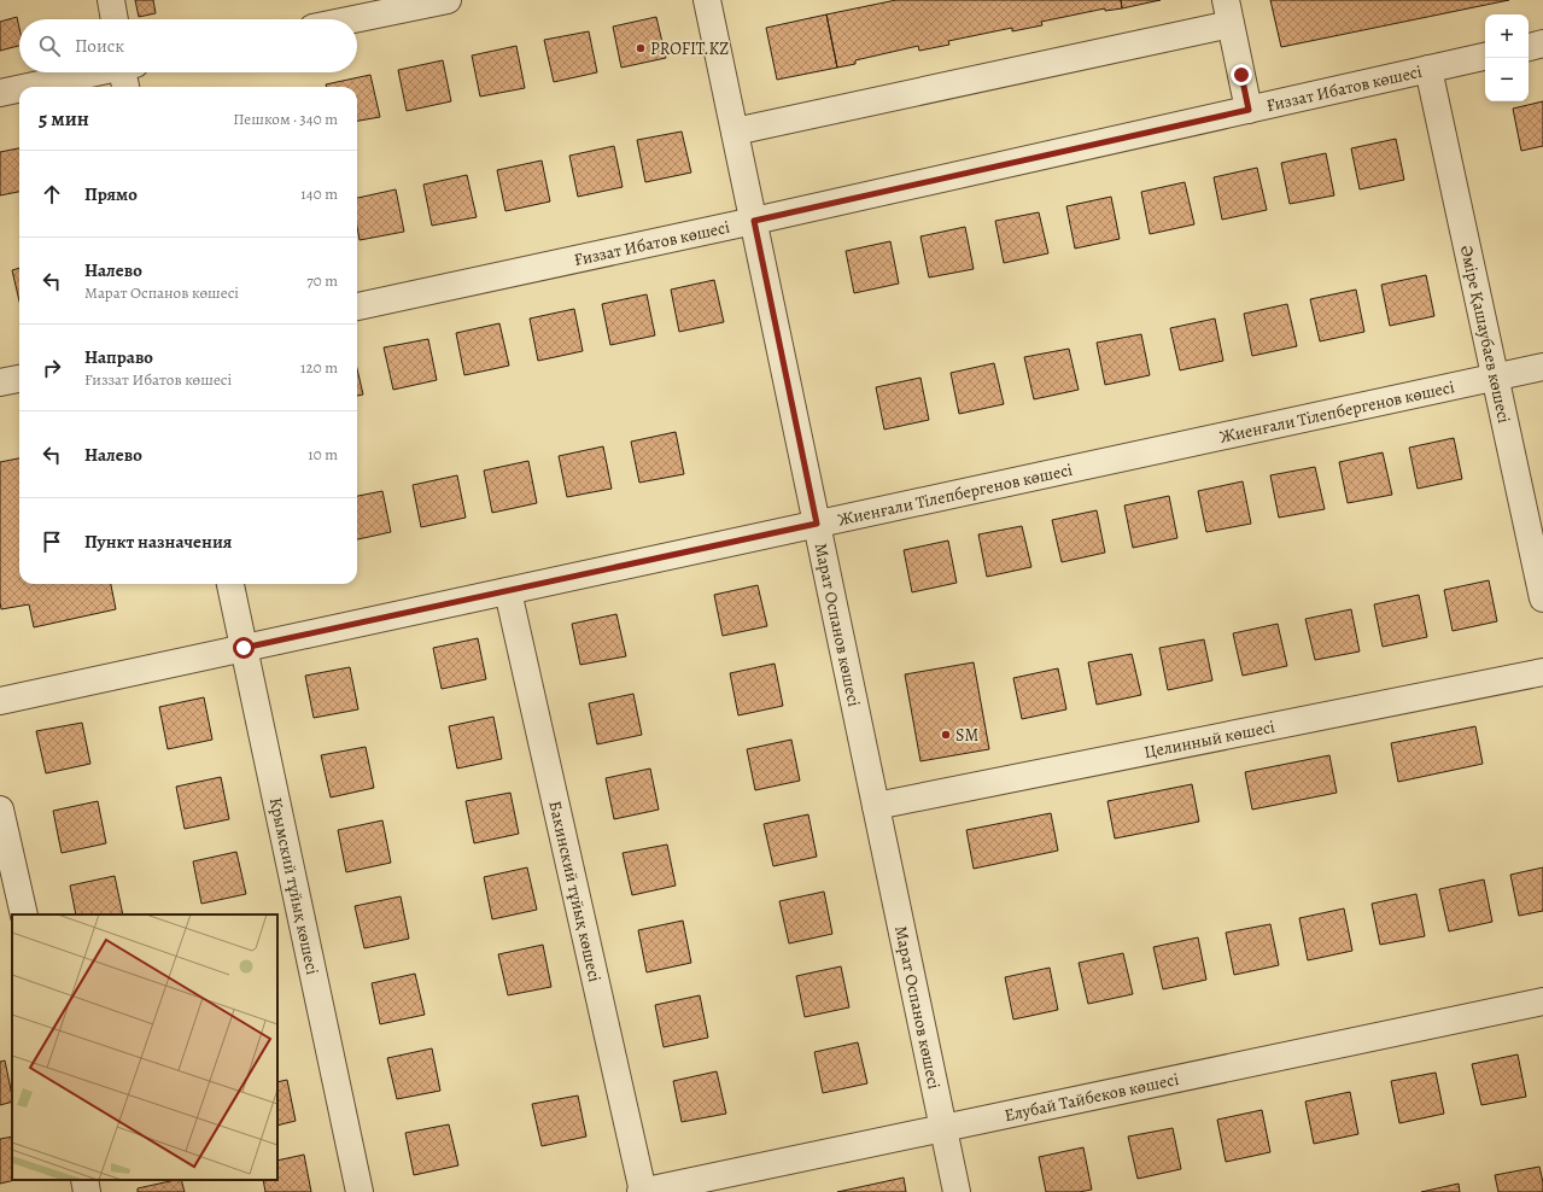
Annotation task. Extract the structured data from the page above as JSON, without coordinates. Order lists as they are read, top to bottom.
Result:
{
  "streets": {
    "street": [
      "Ғиззат Ибатов көшесі",
      "Әміре Қашаубаев көшесі",
      "Жиенғали Тілепбергенов көшесі",
      "Марат Оспанов көшесі",
      "Целинный көшесі",
      "Крымский тұйық көшесі",
      "Бакинский тұйық көшесі",
      "Елубай Тайбеков көшесі"
    ]
  },
  "crossings": [
    ["Ғиззат Ибатов көшесі", "Әміре Қашаубаев көшесі"],
    ["Ғиззат Ибатов көшесі", "Марат Оспанов көшесі"],
    ["Әміре Қашаубаев көшесі", "Жиенғали Тілепбергенов көшесі"],
    ["Жиенғали Тілепбергенов көшесі", "Марат Оспанов көшесі"],
    ["Жиенғали Тілепбергенов көшесі", "Крымский тұйық көшесі"],
    ["Жиенғали Тілепбергенов көшесі", "Бакинский тұйық көшесі"],
    ["Марат Оспанов көшесі", "Целинный көшесі"],
    ["Марат Оспанов көшесі", "Елубай Тайбеков көшесі"],
    ["Бакинский тұйық көшесі", "Елубай Тайбеков көшесі"]
  ],
  "places": ["PROFIT.KZ", "SM"],
  "page": {
    "map_buttons": ["+", "−"],
    "search": "Поиск",
    "heading": ["5 мин", "Пешком · 340 m"],
    "list": [
      ["Прямо", "140 m"],
      ["Налево", "Марат Оспанов көшесі", "70 m"],
      ["Направо", "Ғиззат Ибатов көшесі", "120 m"],
      ["Налево", "10 m"],
      "Пункт назначения"
    ]
  }
}
